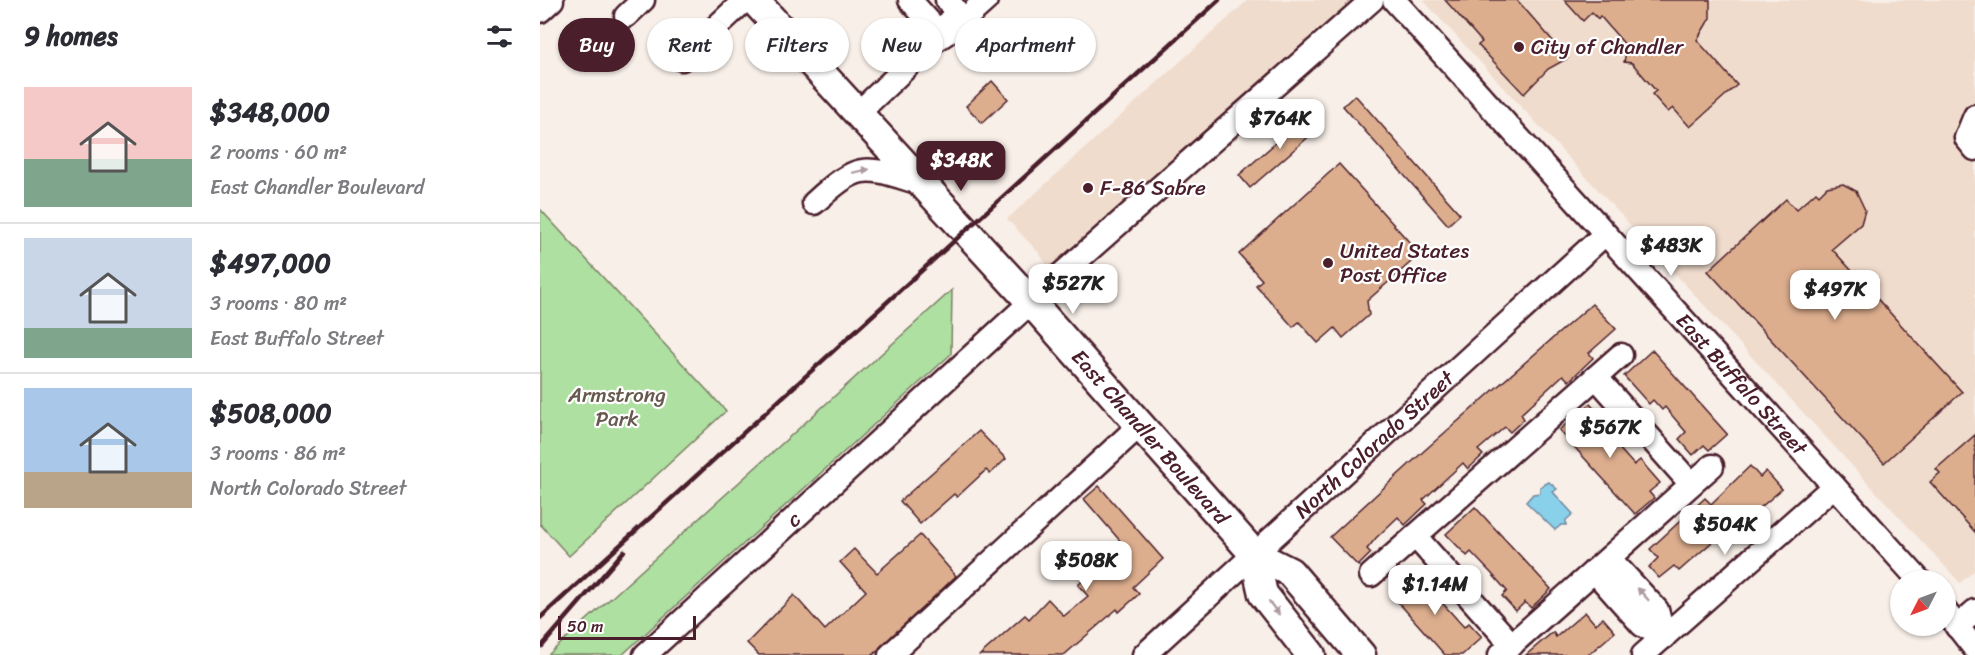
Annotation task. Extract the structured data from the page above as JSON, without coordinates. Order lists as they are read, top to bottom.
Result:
{
  "streets": {
    "main road": ["East Chandler Boulevard"],
    "street": ["East Buffalo Street", "North Colorado Street", "c"]
  },
  "crossings": [
    ["East Buffalo Street", "North Colorado Street"],
    ["East Chandler Boulevard", "North Colorado Street"],
    ["East Chandler Boulevard", "c"]
  ],
  "parks": ["Armstrong Park"],
  "places": ["City of Chandler", "F-86 Sabre", "United States Post Office"],
  "scale_bar": "50 m",
  "north": "bottom left",
  "page": {
    "heading": "9 homes",
    "chip": [
      "Buy",
      "Rent",
      "Filters",
      "New",
      "Apartment"
    ],
    "list": [
      {
        "name": "$348,000",
        "note": "2 rooms · 60 m² · East Chandler Boulevard"
      },
      {
        "name": "$497,000",
        "note": "3 rooms · 80 m² · East Buffalo Street"
      },
      {
        "name": "$508,000",
        "note": "3 rooms · 86 m² · North Colorado Street"
      }
    ],
    "price": [
      "$764K",
      "$348K",
      "$483K",
      "$527K",
      "$497K",
      "$567K",
      "$504K",
      "$508K",
      "$1.14M"
    ],
    "scale": "50 m"
  }
}
